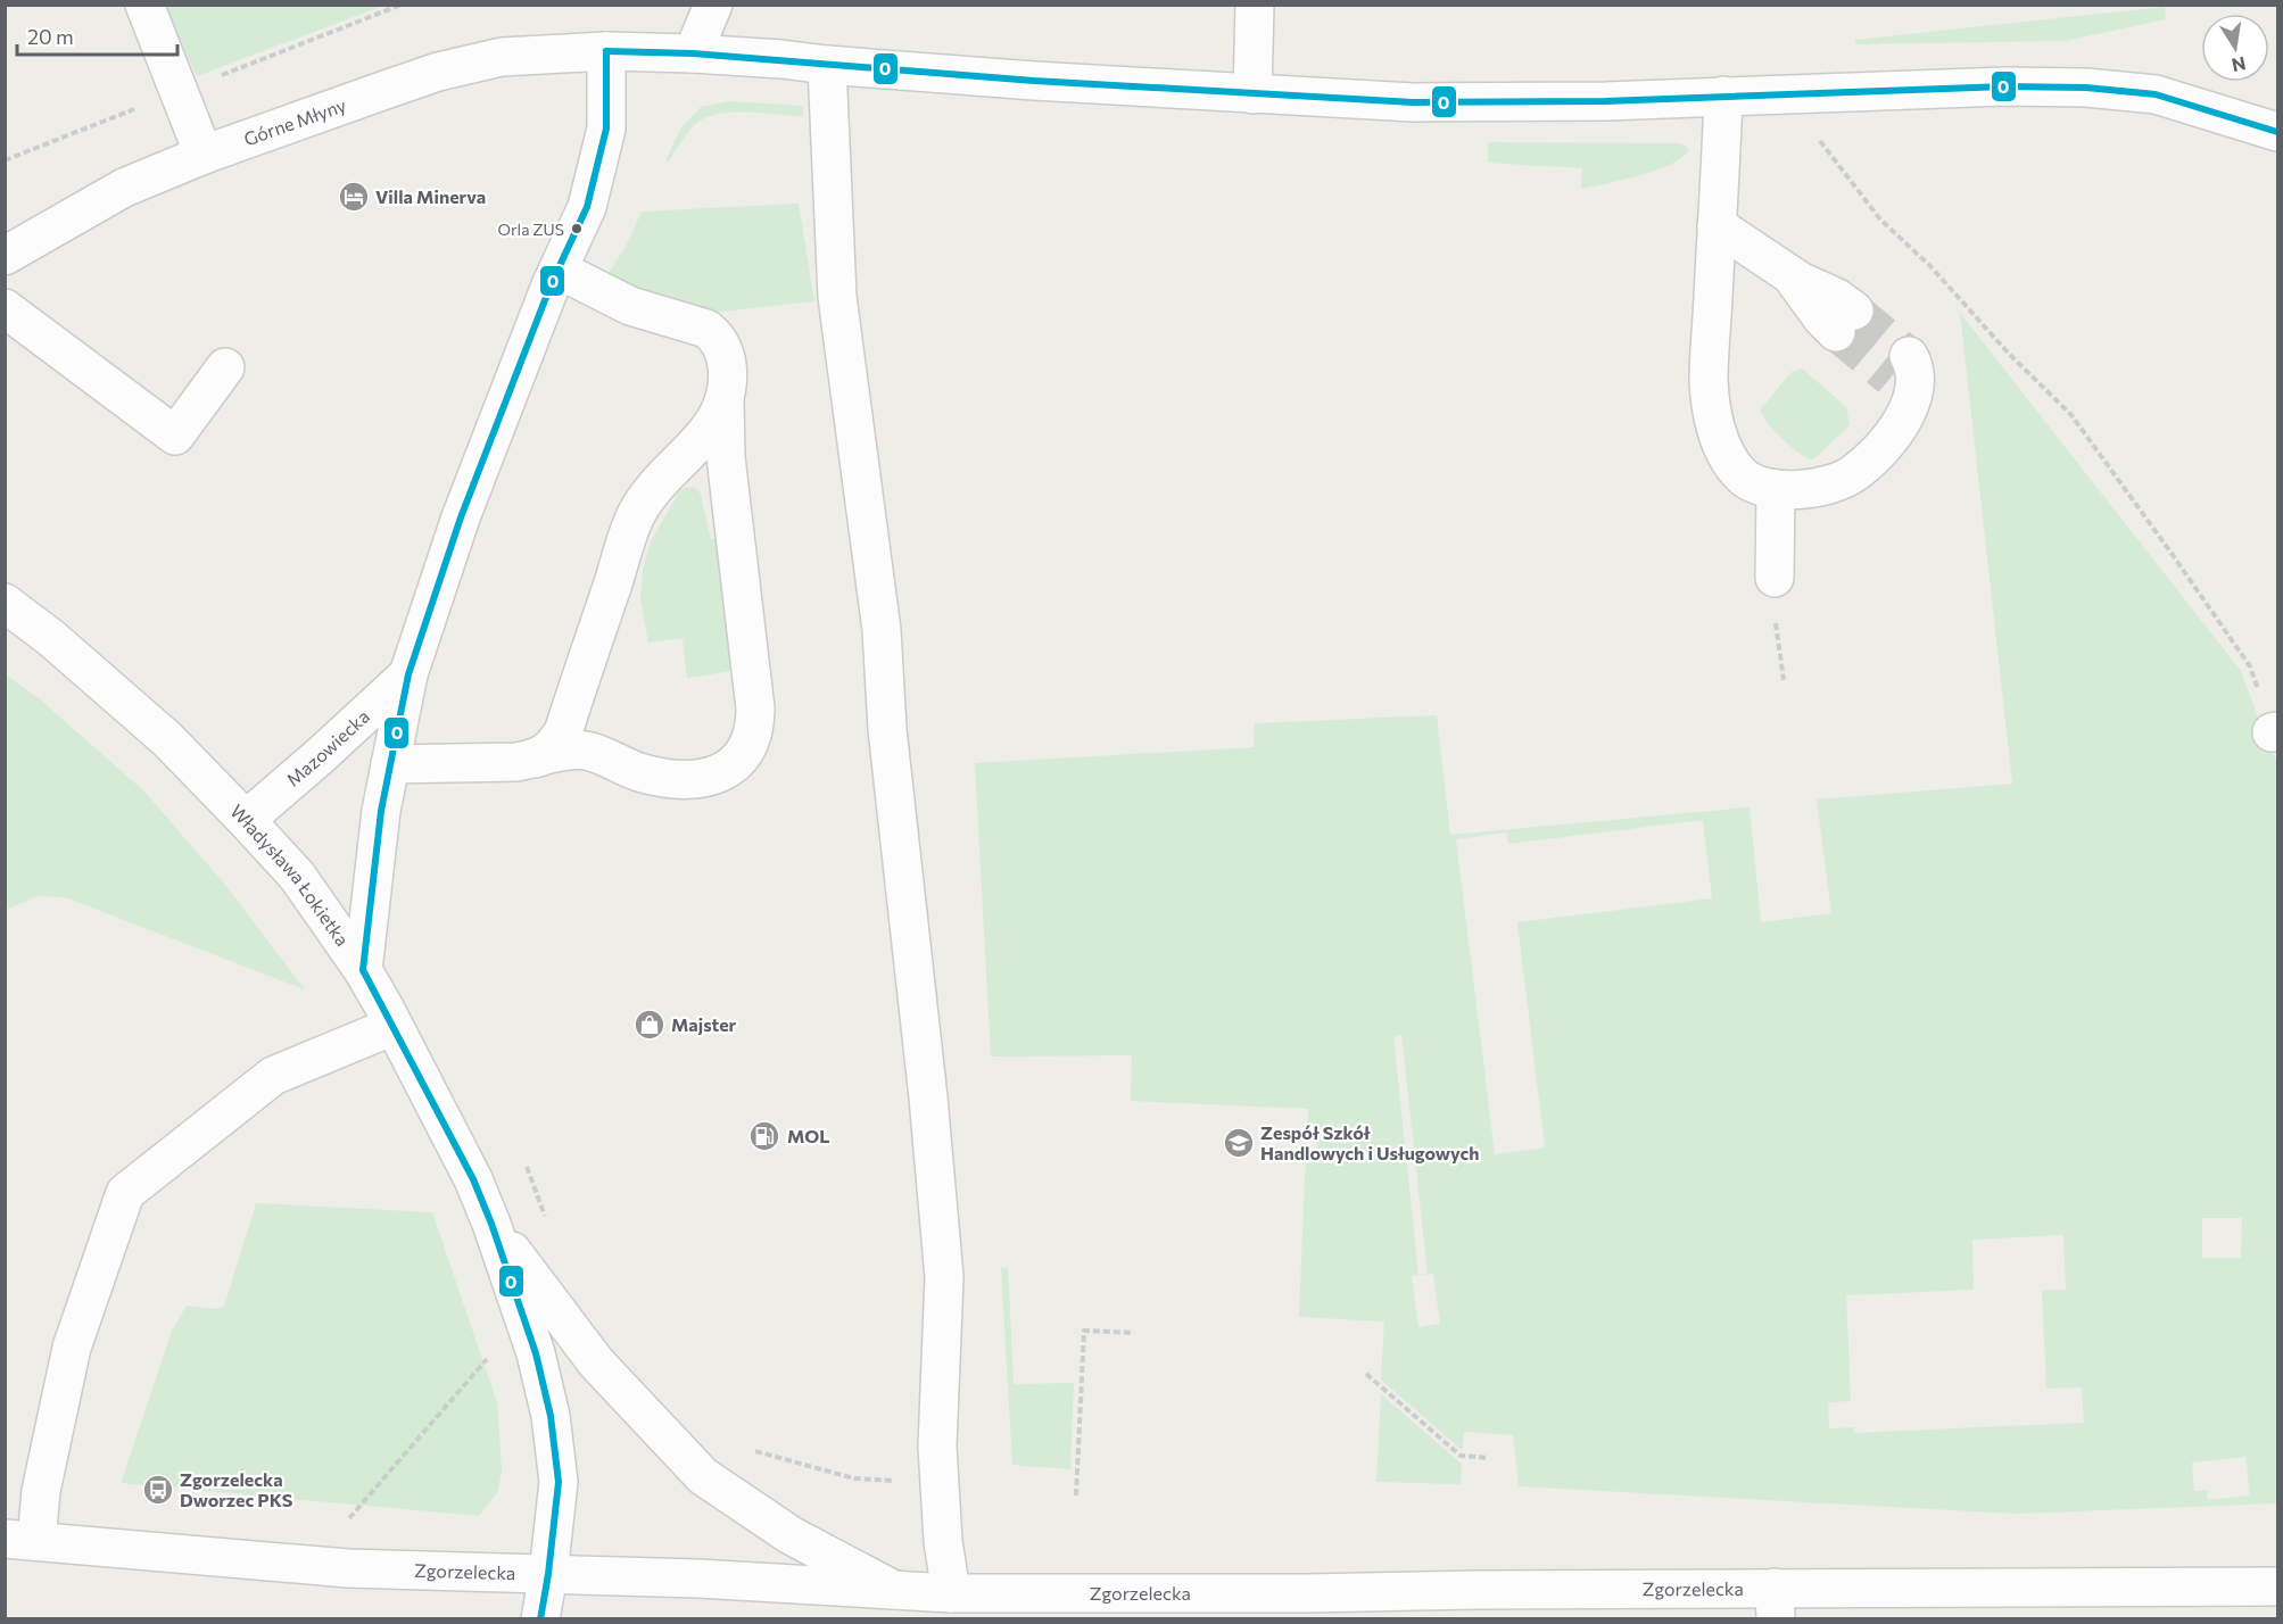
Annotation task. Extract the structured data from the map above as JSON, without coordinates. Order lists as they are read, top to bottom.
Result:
{
  "streets": {
    "street": [
      "Górne Młyny",
      "Mazowiecka",
      "Władysława Łokietka",
      "Zgorzelecka"
    ]
  },
  "crossings": [
    ["Górne Młyny", "Mazowiecka"],
    ["Mazowiecka", "Władysława Łokietka"],
    ["Władysława Łokietka", "Zgorzelecka"]
  ],
  "places": {
    "hotel": ["Villa Minerva"],
    "other": ["Orla ZUS"],
    "shop": ["Majster"],
    "fuel station": ["MOL"],
    "school or university": ["Zespół Szkół Handlowych i Usługowych"],
    "bus stop": ["Zgorzelecka Dworzec PKS"]
  },
  "lines": ["transit line 0"],
  "scale_bar": "20 m",
  "north": "bottom"
}
